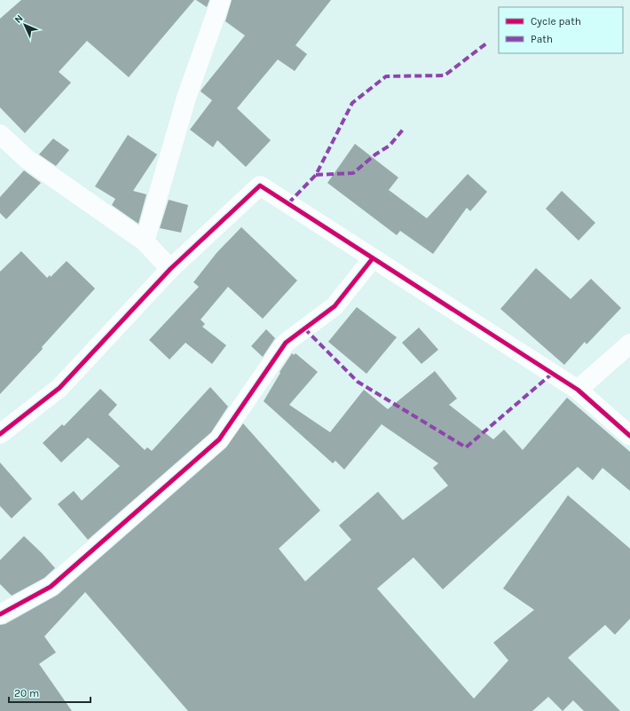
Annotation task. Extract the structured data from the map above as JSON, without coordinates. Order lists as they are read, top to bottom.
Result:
{
  "legend": ["Cycle path", "Path"],
  "scale_bar": "20 m",
  "north": "top left"
}
